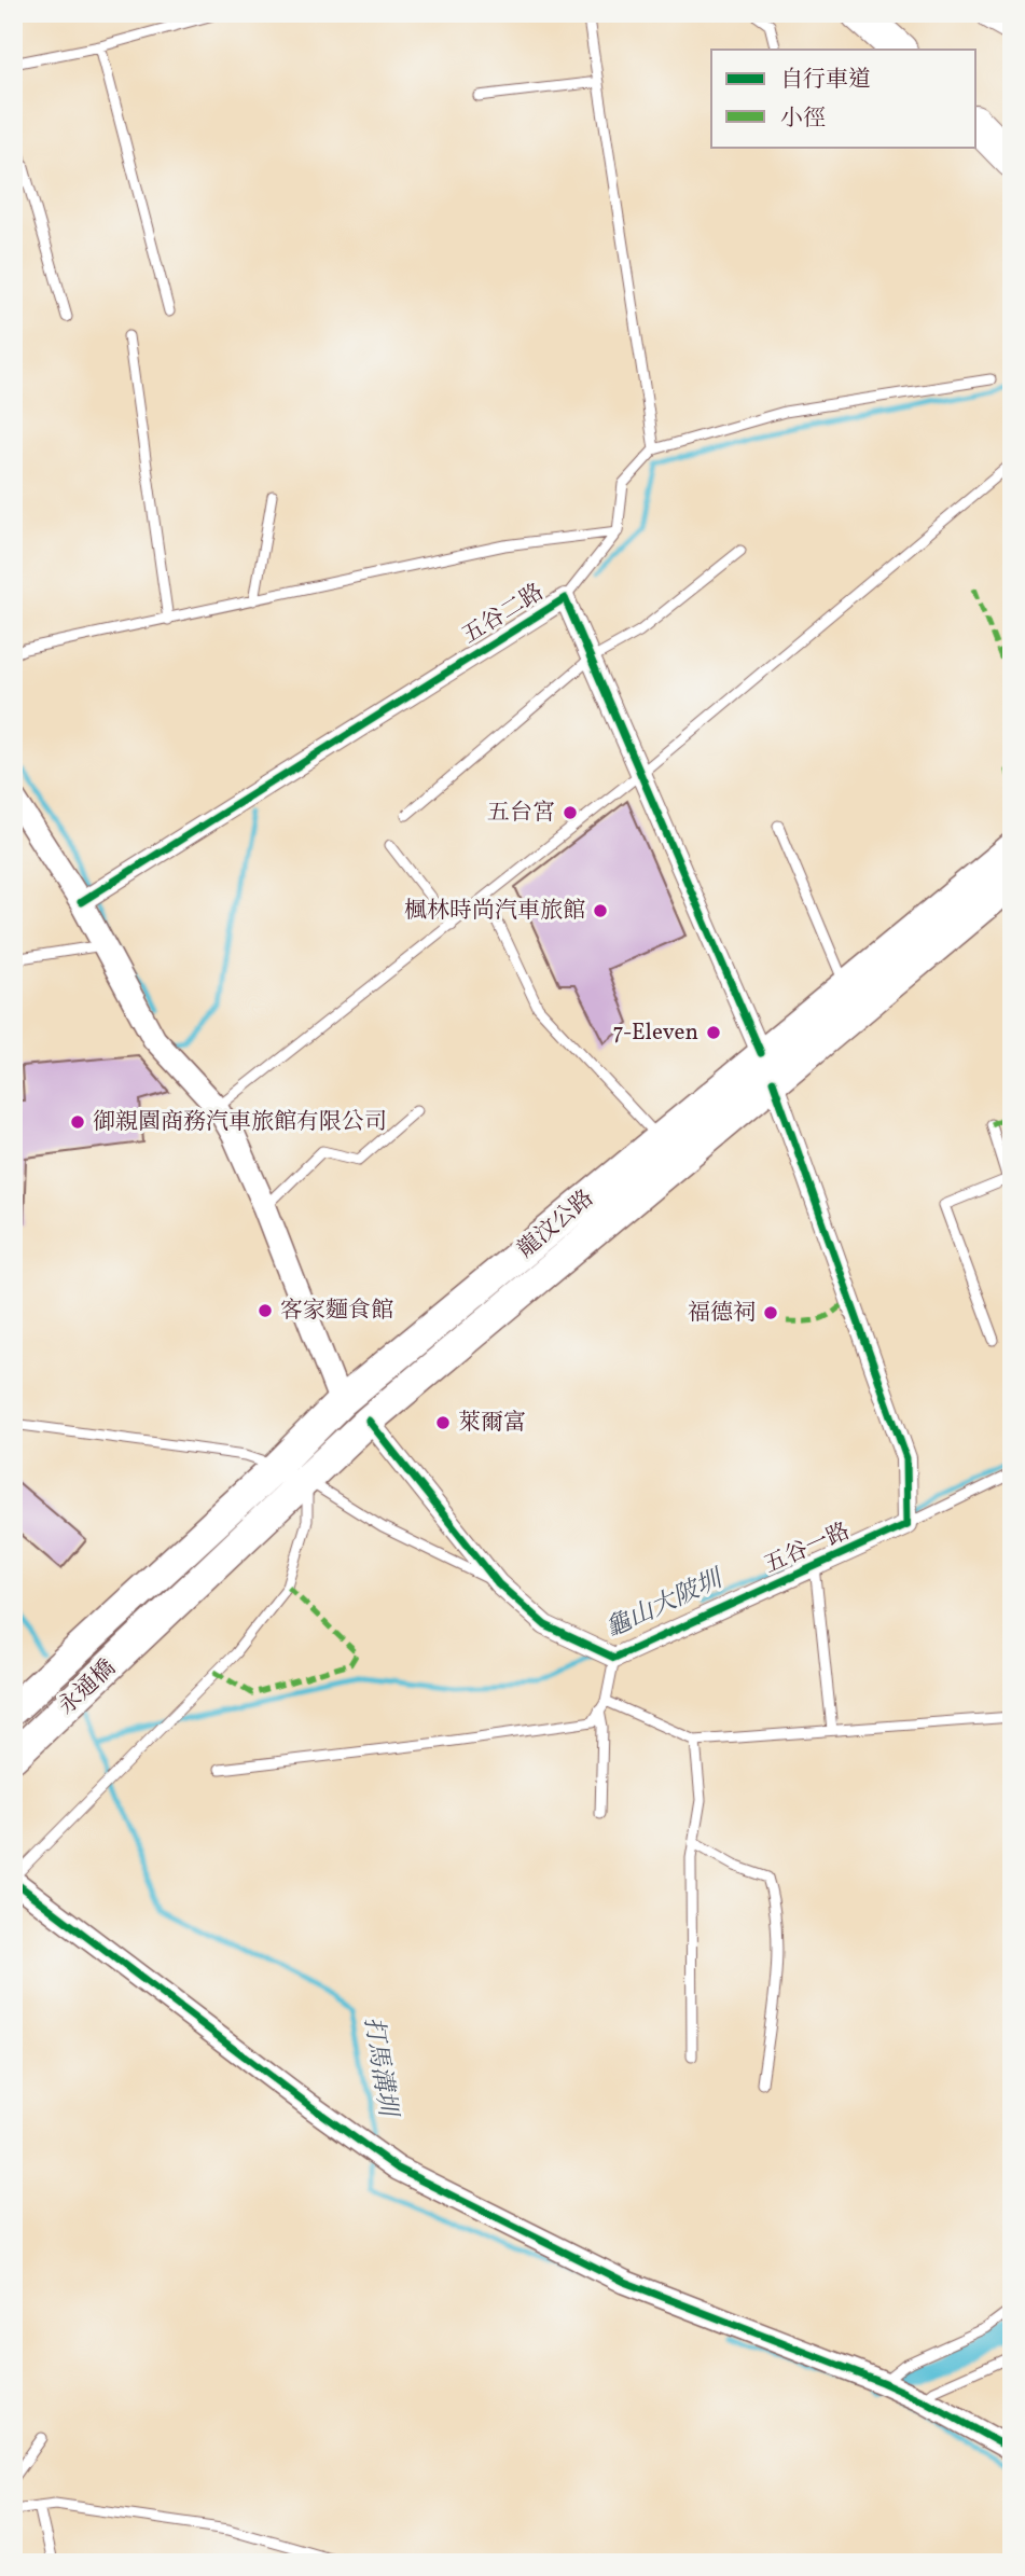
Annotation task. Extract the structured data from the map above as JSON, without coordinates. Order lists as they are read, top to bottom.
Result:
{
  "streets": {
    "main road": ["龍汶公路", "永通橋"],
    "street": ["五谷二路", "五谷一路"]
  },
  "crossings": [
    ["五谷二路", "龍汶公路"],
    ["龍汶公路", "永通橋"]
  ],
  "water": ["龜山大陂圳", "打馬溝圳"],
  "places": [
    "五台宮",
    "楓林時尚汽車旅館",
    "7-Eleven",
    "御親園商務汽車旅館有限公司",
    "客家麵食館",
    "福德祠",
    "萊爾富"
  ],
  "legend": ["自行車道", "小徑"]
}
